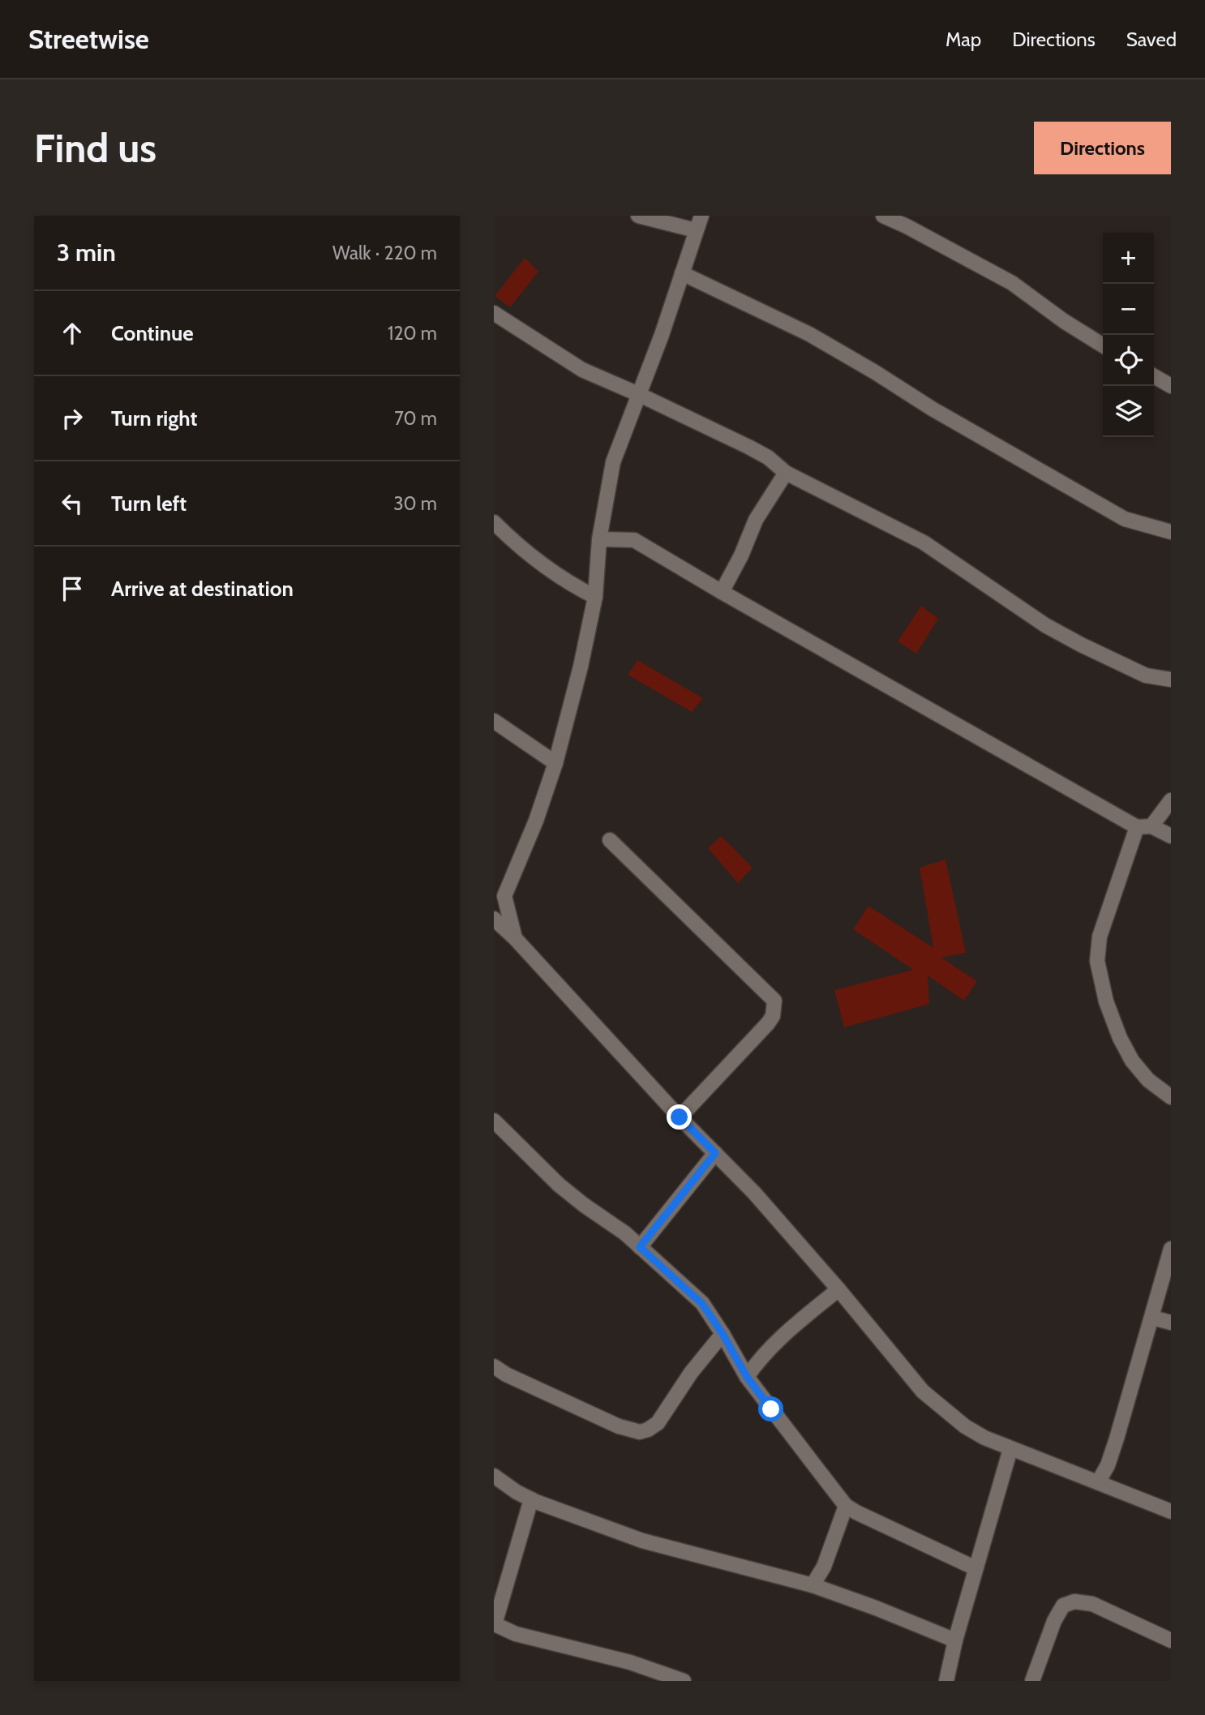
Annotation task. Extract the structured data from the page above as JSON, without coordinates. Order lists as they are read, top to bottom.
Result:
{
  "page": {
    "header": "Streetwise",
    "nav": ["Map", "Directions", "Saved"],
    "buttons": "Directions",
    "title": "Find us",
    "heading": ["3 min", "Walk · 220 m"],
    "map_buttons": ["+", "−"],
    "list": [
      ["Continue", "120 m"],
      ["Turn right", "70 m"],
      ["Turn left", "30 m"],
      "Arrive at destination"
    ]
  }
}
